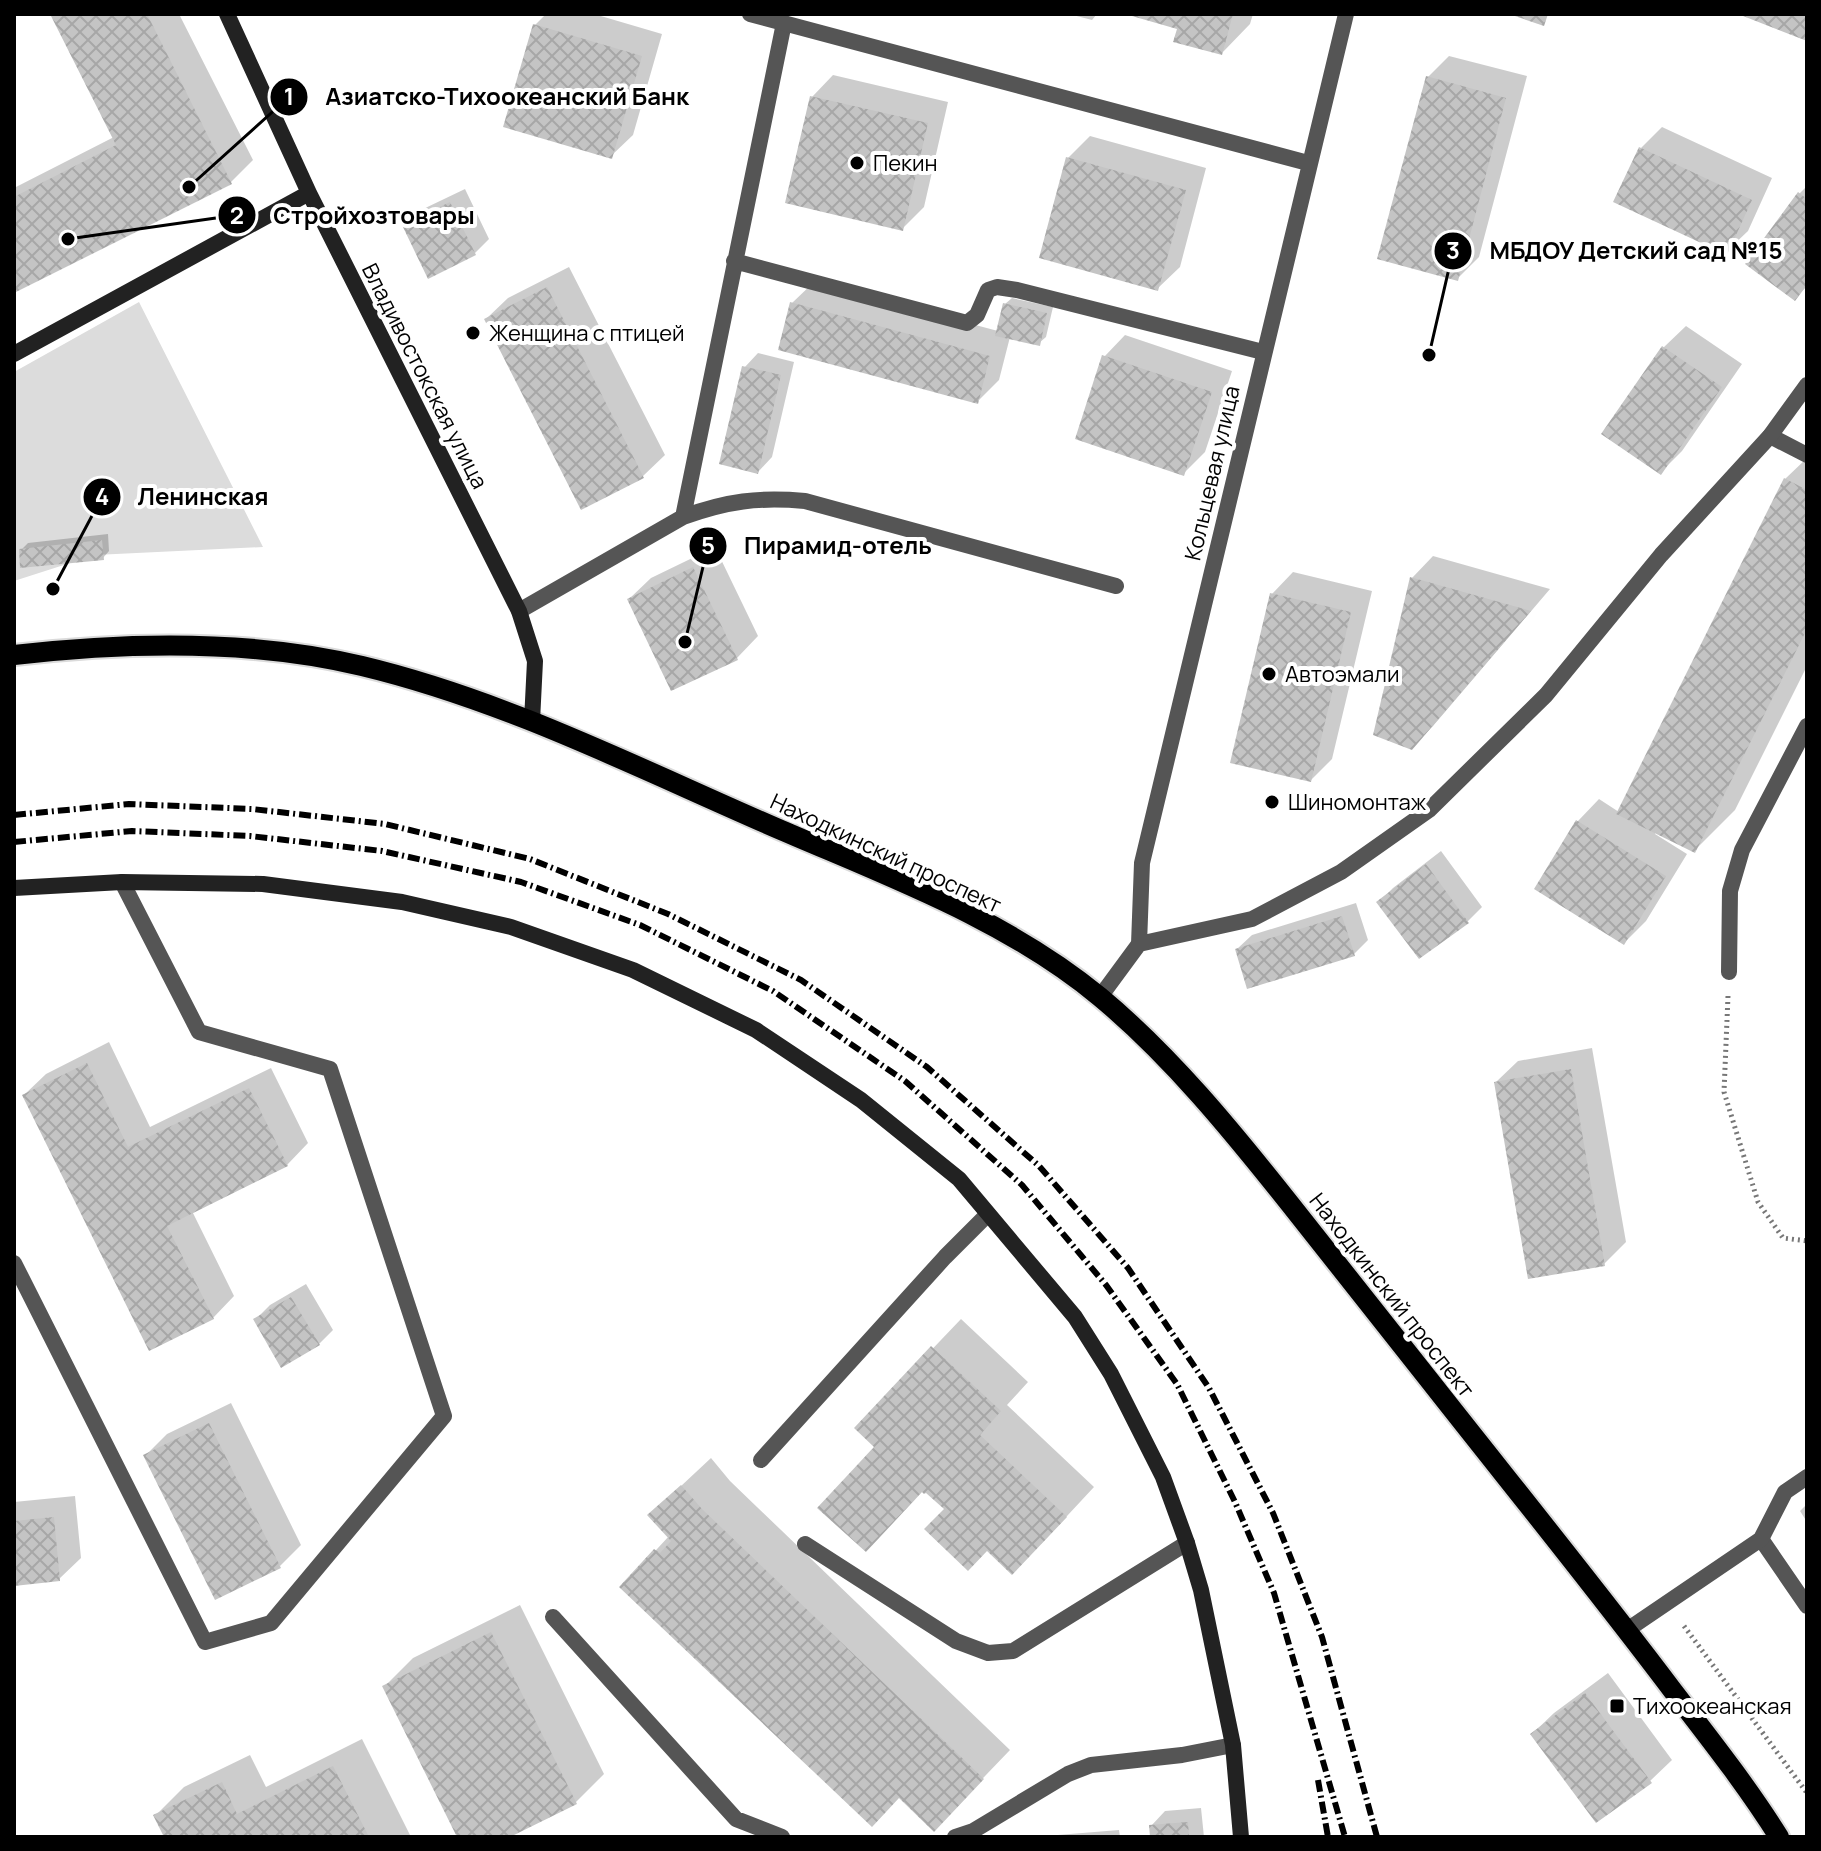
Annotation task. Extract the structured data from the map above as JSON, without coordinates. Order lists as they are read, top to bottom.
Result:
{
  "streets": {
    "main road": ["Находкинский проспект"],
    "street": ["Владивостокская улица", "Кольцевая улица"]
  },
  "crossings": [
    ["Владивостокская улица", "Находкинский проспект"]
  ],
  "places": {
    "other": [
      "Пекин",
      "Азиатско-Тихоокеанский Банк",
      "Стройхозтовары",
      "Женщина с птицей",
      "МБДОУ Детский сад №15",
      "Ленинская",
      "Пирамид-отель",
      "Автоэмали",
      "Шиномонтаж"
    ],
    "transit": ["Тихоокеанская"]
  }
}
